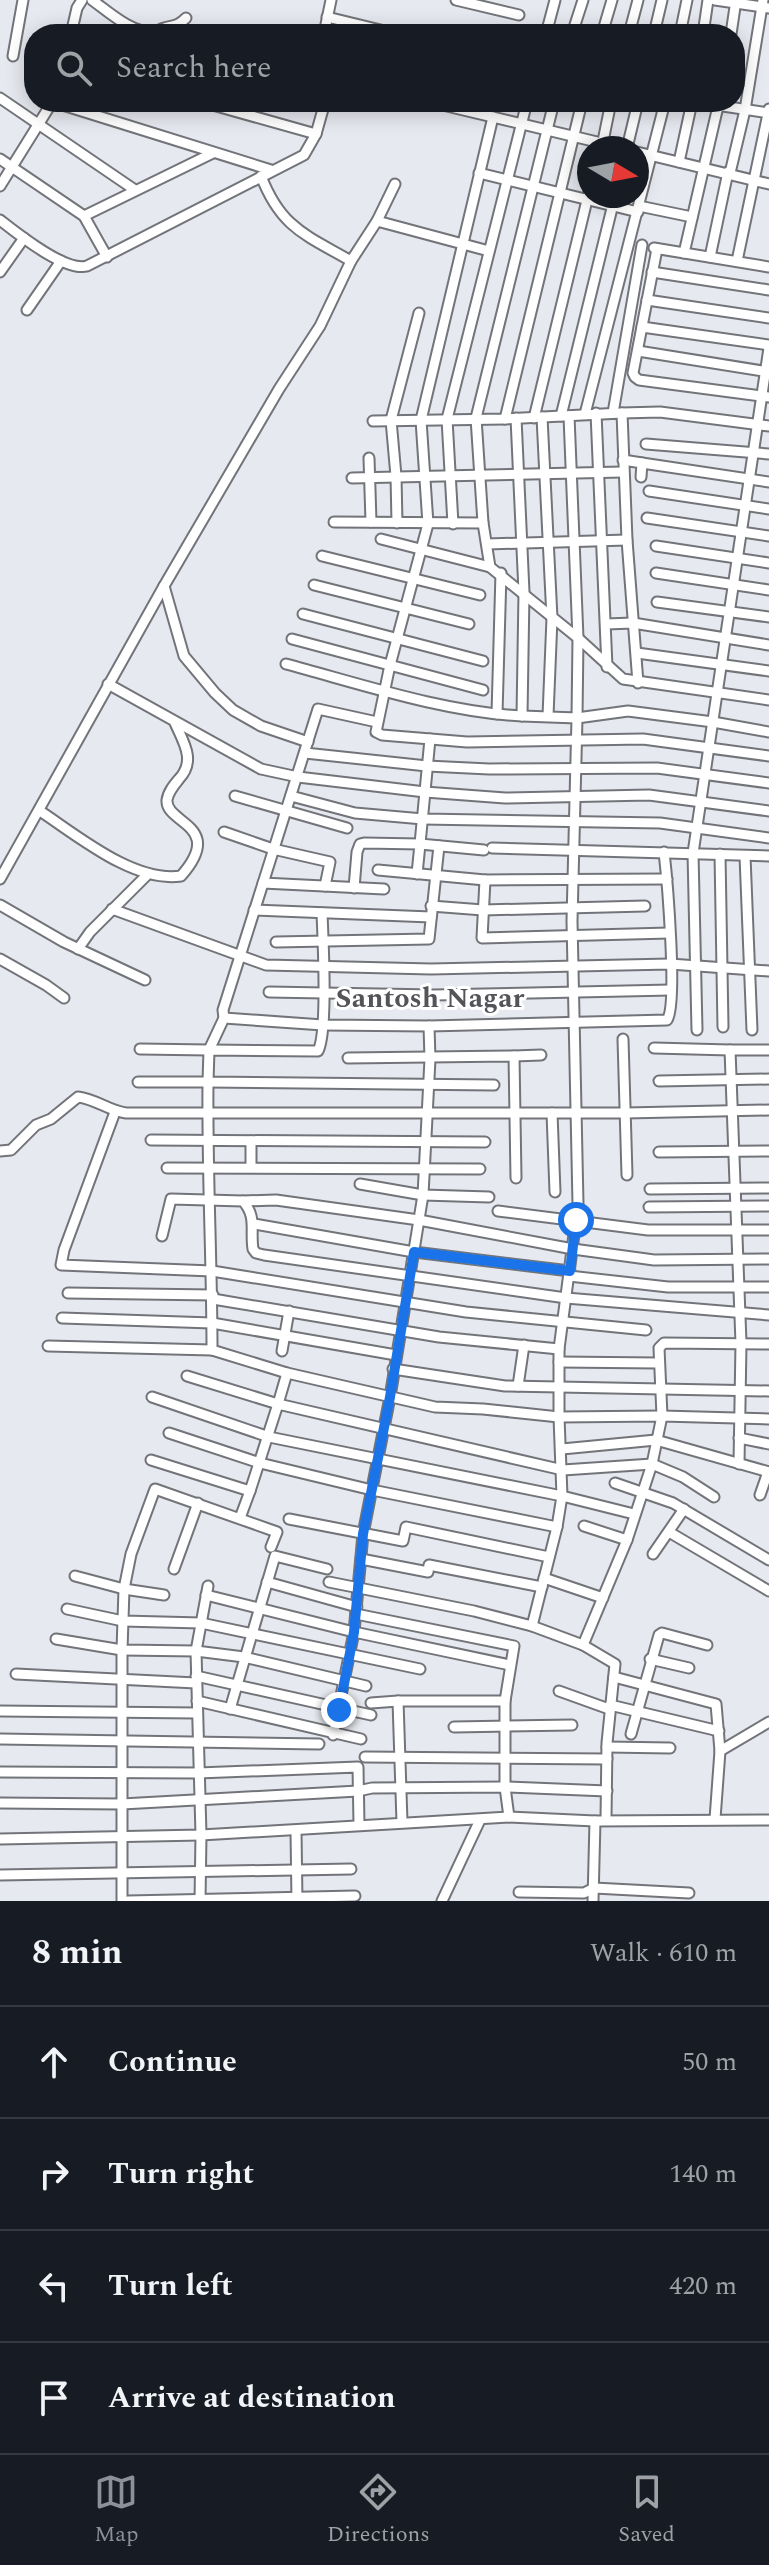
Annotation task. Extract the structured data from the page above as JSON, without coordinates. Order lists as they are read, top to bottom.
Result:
{
  "districts": ["Santosh Nagar"],
  "north": "right",
  "page": {
    "search": "Search here",
    "heading": ["8 min", "Walk · 610 m"],
    "list": [
      ["Continue", "50 m"],
      ["Turn right", "140 m"],
      ["Turn left", "420 m"],
      "Arrive at destination"
    ],
    "nav": ["Map", "Directions", "Saved"]
  }
}
